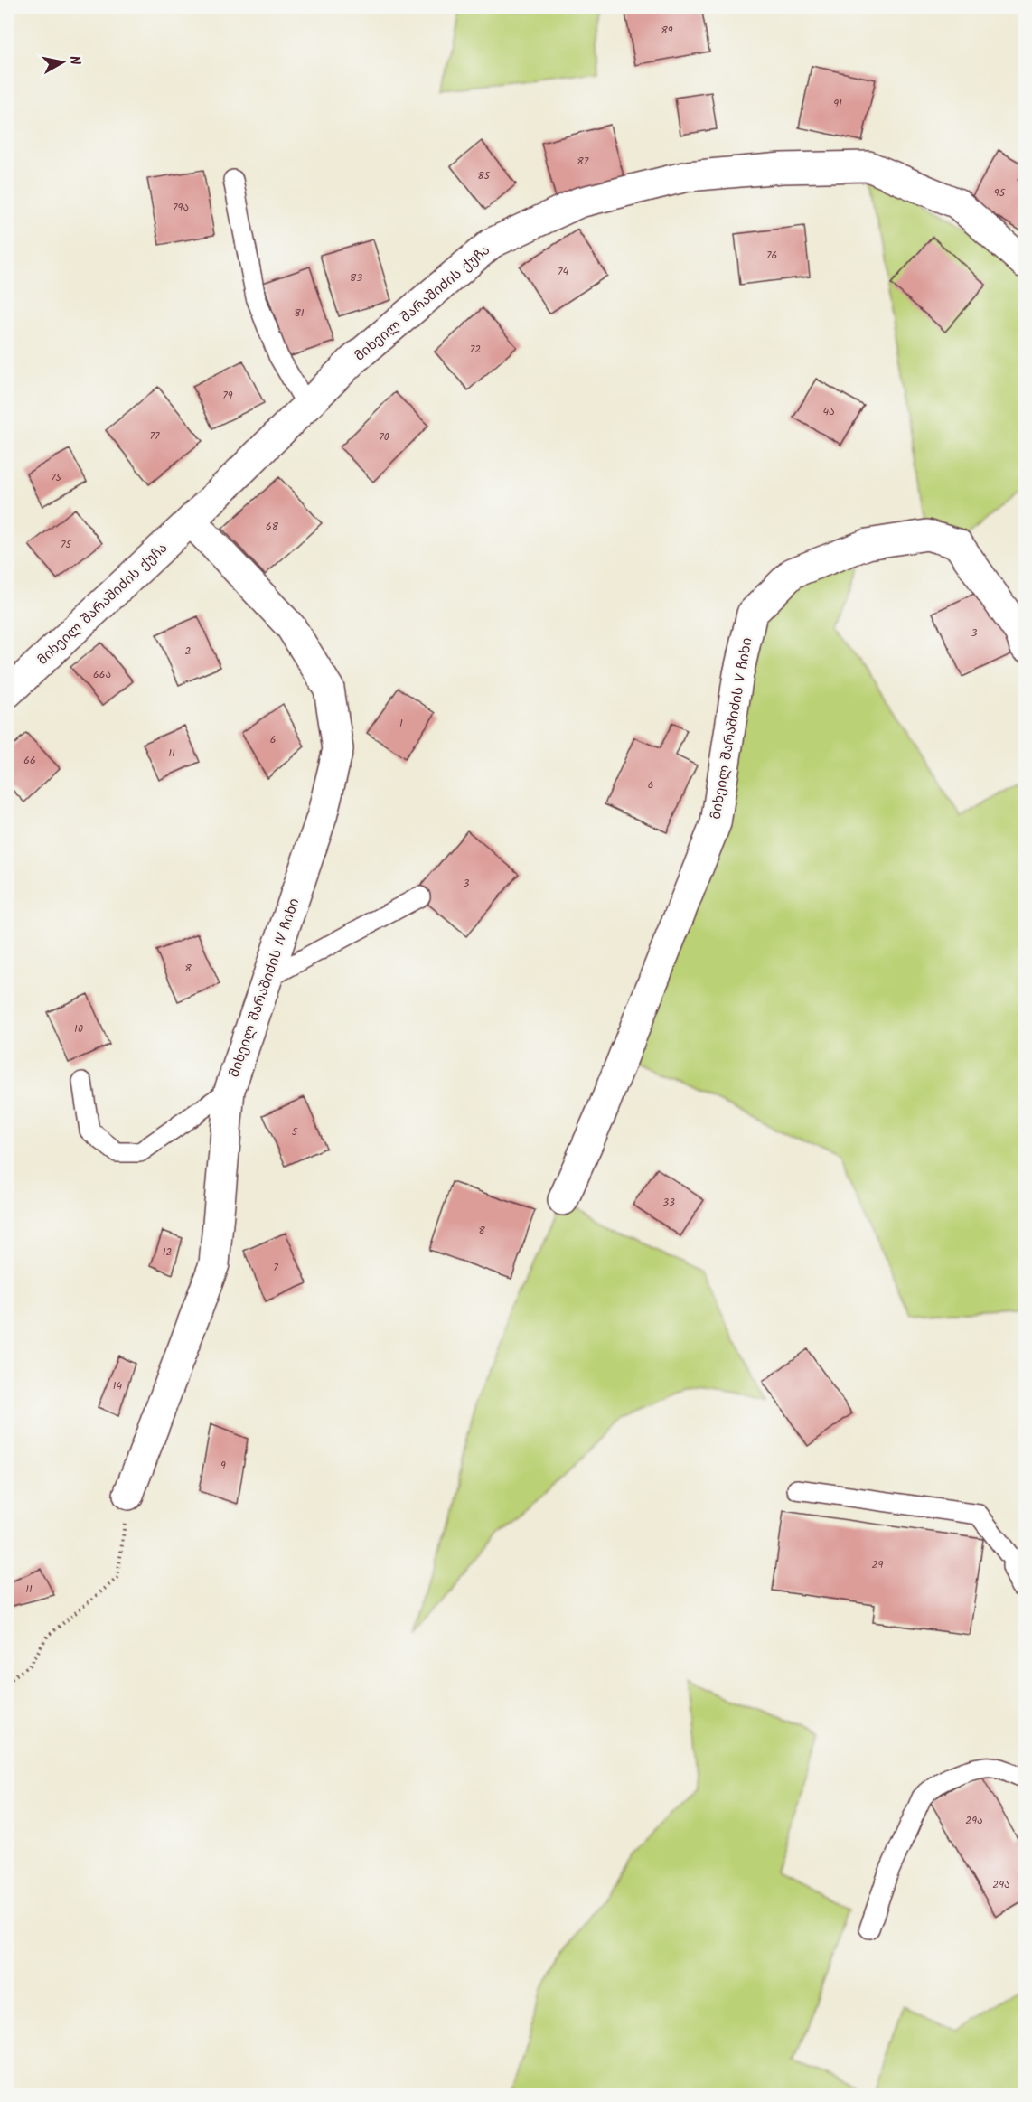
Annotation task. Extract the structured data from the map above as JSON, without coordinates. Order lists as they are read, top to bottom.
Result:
{
  "streets": {
    "street": ["მიხეილ შარაშიძის ქუჩა", "მიხეილ შარაშიძის V ჩიხი", "მიხეილ შარაშიძის IV ჩიხი"]
  },
  "crossings": [
    ["მიხეილ შარაშიძის ქუჩა", "მიხეილ შარაშიძის IV ჩიხი"]
  ],
  "house_numbers": [
    "89",
    "91",
    "87",
    "85",
    "95",
    "79ა",
    "76",
    "74",
    "83",
    "81",
    "72",
    "79",
    "4ა",
    "77",
    "70",
    "75",
    "68",
    "75",
    "3",
    "2",
    "66ა",
    "1",
    "6",
    "11",
    "66",
    "6",
    "3",
    "8",
    "10",
    "5",
    "33",
    "8",
    "12",
    "7",
    "14",
    "9",
    "29",
    "11",
    "29ა",
    "29ა"
  ],
  "north": "right"
}
